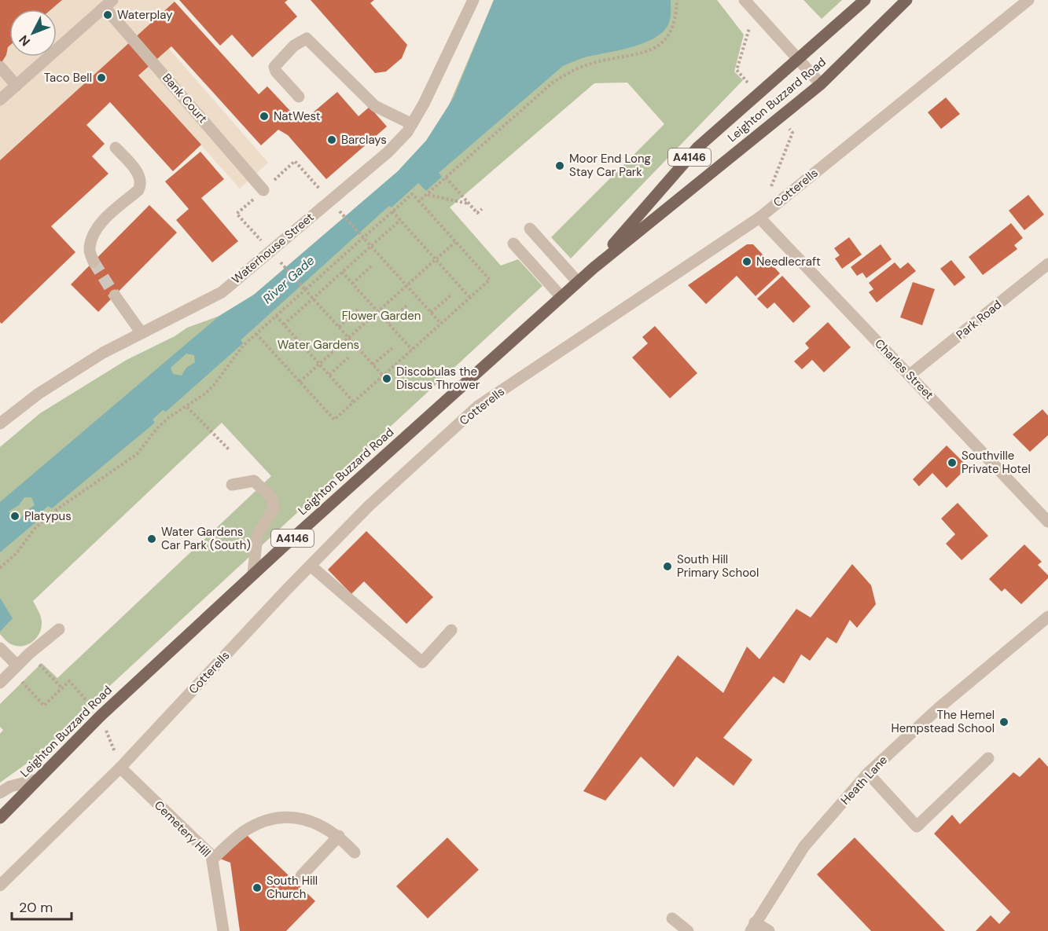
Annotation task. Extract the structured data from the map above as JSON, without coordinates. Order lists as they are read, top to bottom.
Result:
{
  "streets": {
    "main road": ["Leighton Buzzard Road", "A4146"],
    "street": [
      "Bank Court",
      "Cotterells",
      "Waterhouse Street",
      "Park Road",
      "Charles Street",
      "Heath Lane",
      "Cemetery Hill"
    ]
  },
  "crossings": [
    ["Cotterells", "Charles Street"],
    ["Cotterells", "Cemetery Hill"],
    ["Park Road", "Charles Street"]
  ],
  "water": ["River Gade"],
  "parks": ["Flower Garden", "Water Gardens"],
  "places": [
    "Waterplay",
    "Taco Bell",
    "NatWest",
    "Barclays",
    "Moor End Long Stay Car Park",
    "Needlecraft",
    "Discobulas the Discus Thrower",
    "Southville Private Hotel",
    "Platypus",
    "Water Gardens Car Park (South)",
    "South Hill Primary School",
    "The Hemel Hempstead School",
    "South Hill Church"
  ],
  "scale_bar": "20 m",
  "north": "bottom left"
}
